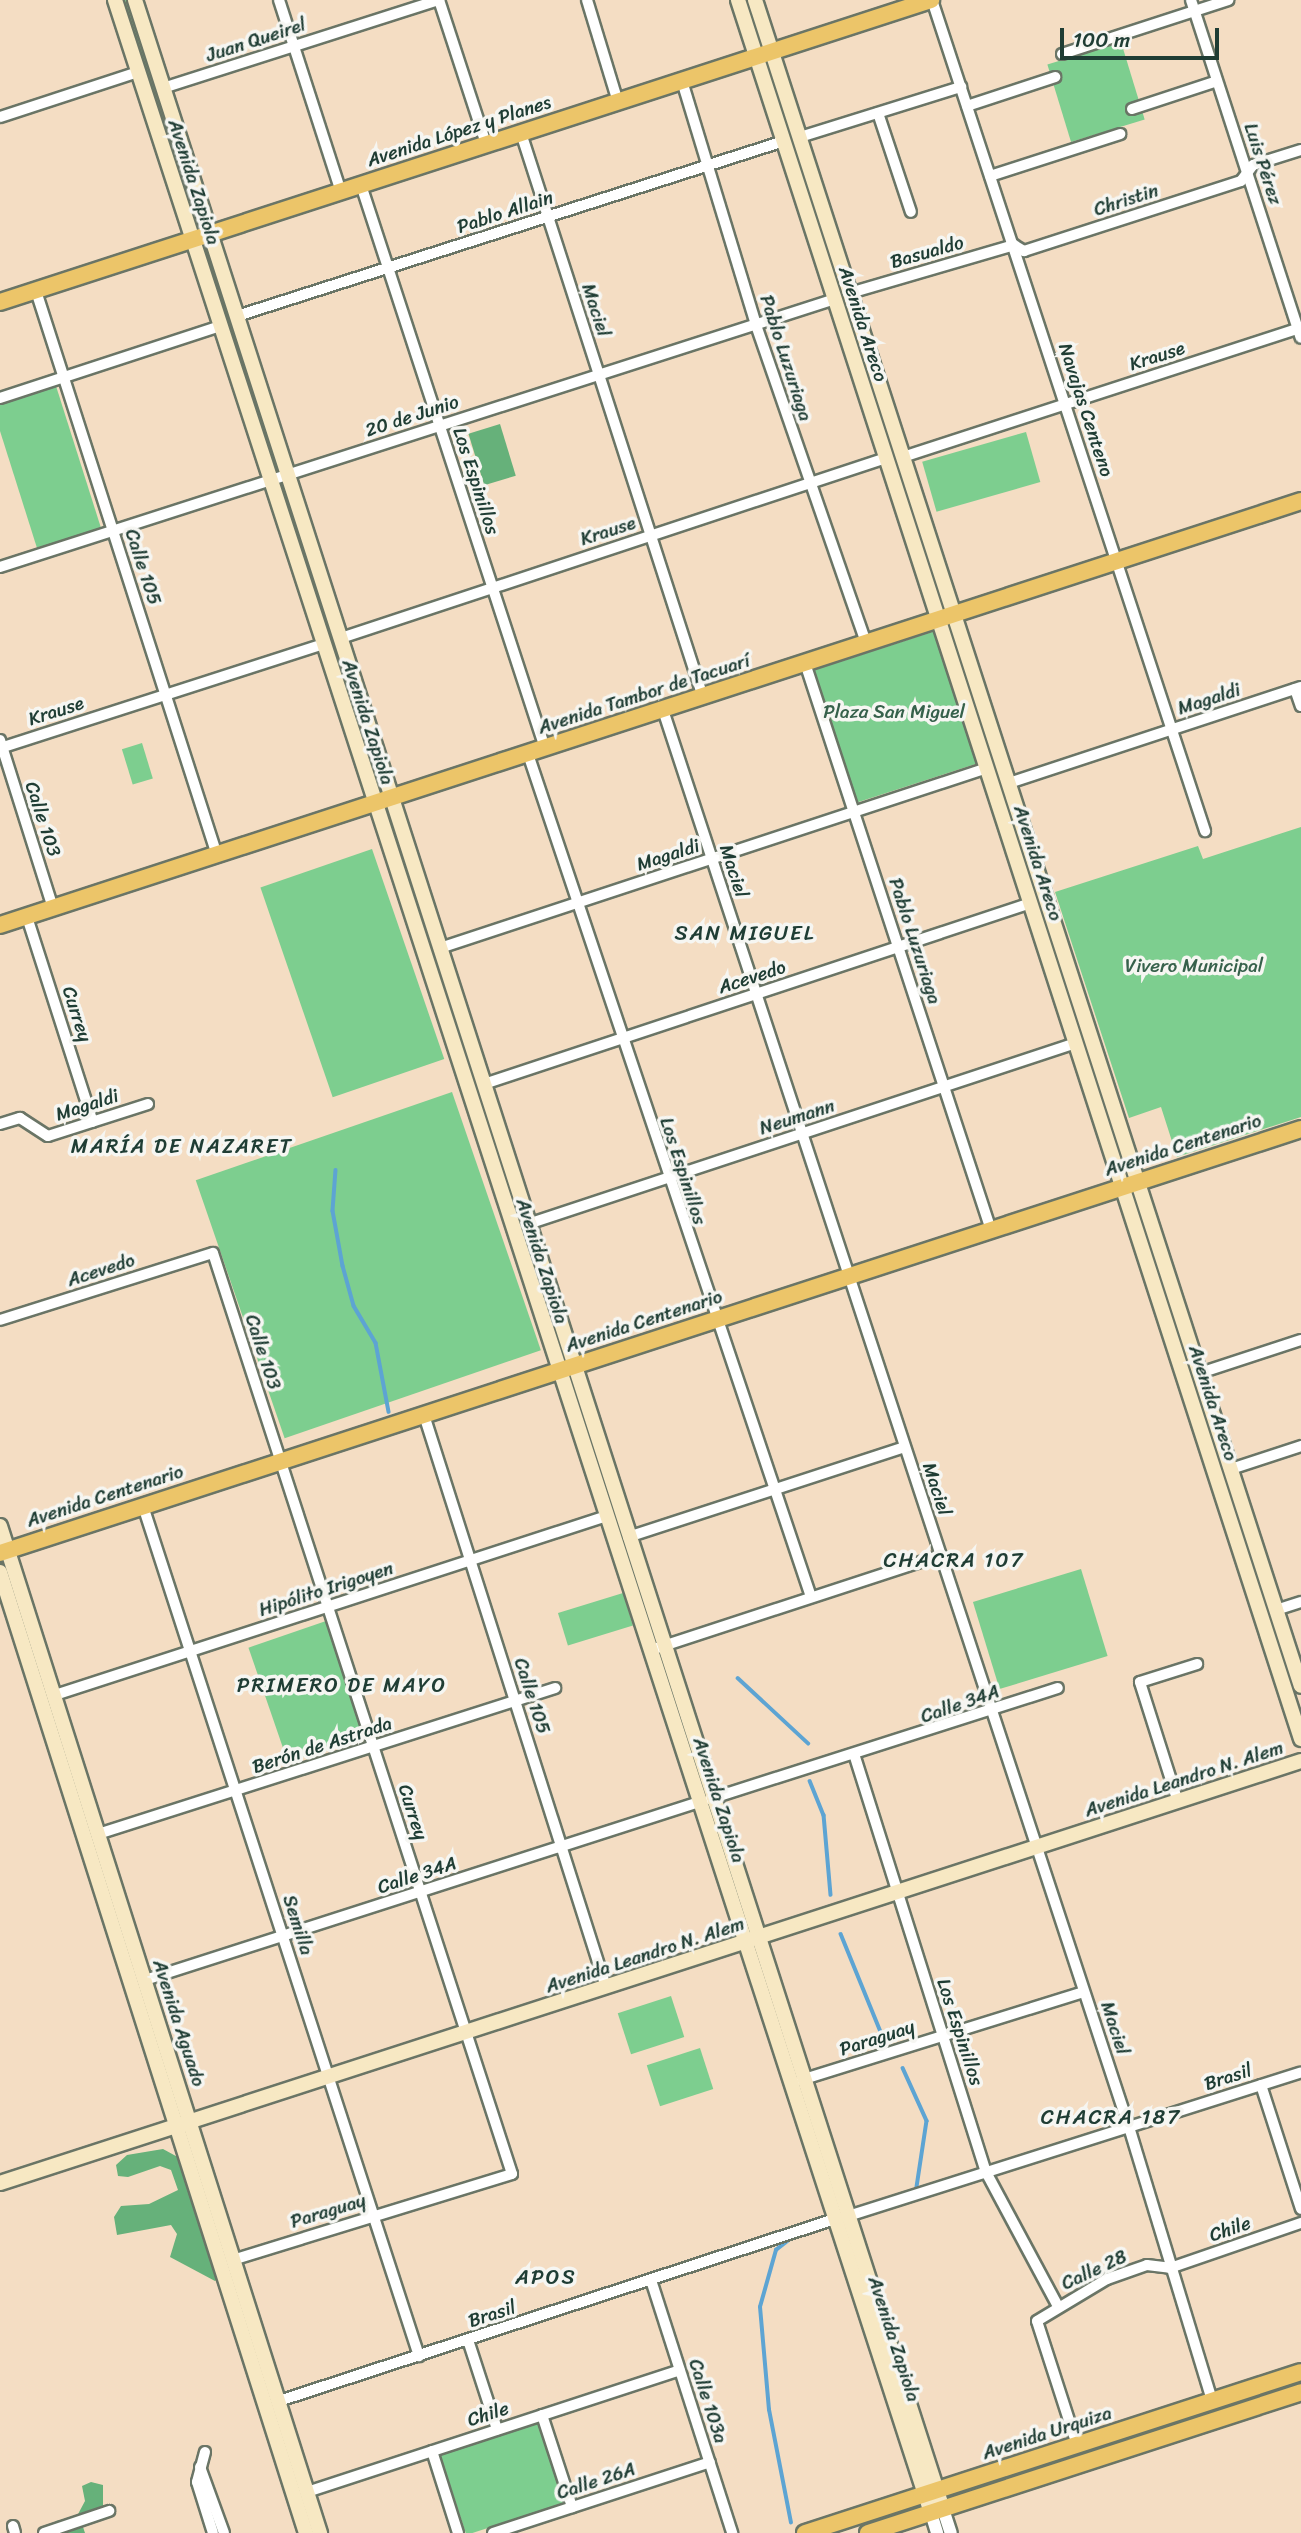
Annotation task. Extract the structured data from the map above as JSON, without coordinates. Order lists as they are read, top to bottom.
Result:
{
  "streets": {
    "main road": [
      "Avenida López y Planes",
      "Avenida Zapiola",
      "Avenida Areco",
      "Avenida Tambor de Tacuarí",
      "Avenida Centenario",
      "Avenida Leandro N. Alem",
      "Avenida Aguado",
      "Avenida Urquiza"
    ],
    "street": [
      "Juan Queirel",
      "Luis Pérez",
      "Christin",
      "Pablo Allain",
      "Basualdo",
      "Maciel",
      "Krause",
      "Pablo Luzuriaga",
      "Navajas Centeno",
      "20 de Junio",
      "Los Espinillos",
      "Calle 105",
      "Magaldi",
      "Calle 103",
      "Acevedo",
      "Currey",
      "Neumann",
      "Hipólito Irigoyen",
      "Calle 34A",
      "Berón de Astrada",
      "Semilla",
      "Paraguay",
      "Brasil",
      "Chile",
      "Calle 28",
      "Calle 103a",
      "Calle 26A"
    ]
  },
  "crossings": [
    ["Juan Queirel", "Avenida Zapiola"],
    ["Avenida López y Planes", "Avenida Zapiola"],
    ["Avenida López y Planes", "Maciel"],
    ["Avenida López y Planes", "Avenida Areco"],
    ["Avenida López y Planes", "Pablo Luzuriaga"],
    ["Avenida López y Planes", "Navajas Centeno"],
    ["Avenida López y Planes", "Los Espinillos"],
    ["Avenida López y Planes", "Calle 105"],
    ["Luis Pérez", "Christin"],
    ["Luis Pérez", "Krause"],
    ["Avenida Zapiola", "Pablo Allain"],
    ["Avenida Zapiola", "Krause"],
    ["Avenida Zapiola", "20 de Junio"],
    ["Avenida Zapiola", "Avenida Tambor de Tacuarí"],
    ["Avenida Zapiola", "Magaldi"],
    ["Avenida Zapiola", "Acevedo"],
    ["Avenida Zapiola", "Neumann"],
    ["Avenida Zapiola", "Avenida Centenario"],
    ["Avenida Zapiola", "Hipólito Irigoyen"],
    ["Avenida Zapiola", "Calle 34A"],
    ["Avenida Zapiola", "Avenida Leandro N. Alem"],
    ["Avenida Zapiola", "Paraguay"],
    ["Avenida Zapiola", "Brasil"],
    ["Avenida Zapiola", "Avenida Urquiza"],
    ["Christin", "Basualdo"],
    ["Christin", "Navajas Centeno"],
    ["Pablo Allain", "Maciel"],
    ["Pablo Allain", "Avenida Areco"],
    ["Pablo Allain", "Pablo Luzuriaga"],
    ["Pablo Allain", "Los Espinillos"],
    ["Basualdo", "Avenida Areco"],
    ["Basualdo", "Navajas Centeno"],
    ["Maciel", "Krause"],
    ["Maciel", "20 de Junio"],
    ["Maciel", "Avenida Tambor de Tacuarí"],
    ["Maciel", "Magaldi"],
    ["Maciel", "Acevedo"],
    ["Maciel", "Neumann"],
    ["Maciel", "Avenida Centenario"],
    ["Maciel", "Calle 34A"],
    ["Maciel", "Avenida Leandro N. Alem"],
    ["Maciel", "Paraguay"],
    ["Maciel", "Brasil"],
    ["Maciel", "Chile"],
    ["Maciel", "Calle 28"],
    ["Maciel", "Avenida Urquiza"],
    ["Avenida Areco", "Krause"],
    ["Avenida Areco", "20 de Junio"],
    ["Avenida Areco", "Avenida Tambor de Tacuarí"],
    ["Avenida Areco", "Magaldi"],
    ["Avenida Areco", "Acevedo"],
    ["Avenida Areco", "Neumann"],
    ["Avenida Areco", "Avenida Centenario"],
    ["Krause", "Pablo Luzuriaga"],
    ["Krause", "Navajas Centeno"],
    ["Krause", "Los Espinillos"],
    ["Krause", "Calle 105"],
    ["Krause", "Calle 103"],
    ["Pablo Luzuriaga", "20 de Junio"],
    ["Pablo Luzuriaga", "Avenida Tambor de Tacuarí"],
    ["Pablo Luzuriaga", "Magaldi"],
    ["Pablo Luzuriaga", "Acevedo"],
    ["Pablo Luzuriaga", "Neumann"],
    ["Pablo Luzuriaga", "Avenida Centenario"],
    ["Navajas Centeno", "Avenida Tambor de Tacuarí"],
    ["Navajas Centeno", "Magaldi"],
    ["20 de Junio", "Los Espinillos"],
    ["20 de Junio", "Calle 105"],
    ["Los Espinillos", "Avenida Tambor de Tacuarí"],
    ["Los Espinillos", "Magaldi"],
    ["Los Espinillos", "Acevedo"],
    ["Los Espinillos", "Neumann"],
    ["Los Espinillos", "Avenida Centenario"],
    ["Los Espinillos", "Calle 34A"],
    ["Los Espinillos", "Avenida Leandro N. Alem"],
    ["Los Espinillos", "Paraguay"],
    ["Los Espinillos", "Brasil"],
    ["Los Espinillos", "Calle 28"],
    ["Calle 105", "Avenida Tambor de Tacuarí"],
    ["Calle 105", "Avenida Centenario"],
    ["Calle 105", "Hipólito Irigoyen"],
    ["Calle 105", "Calle 34A"],
    ["Calle 105", "Berón de Astrada"],
    ["Calle 105", "Avenida Leandro N. Alem"],
    ["Avenida Tambor de Tacuarí", "Calle 103"],
    ["Avenida Tambor de Tacuarí", "Currey"],
    ["Magaldi", "Currey"],
    ["Calle 103", "Acevedo"],
    ["Calle 103", "Currey"],
    ["Calle 103", "Avenida Centenario"],
    ["Currey", "Avenida Centenario"],
    ["Currey", "Hipólito Irigoyen"],
    ["Currey", "Calle 34A"],
    ["Currey", "Berón de Astrada"],
    ["Currey", "Avenida Leandro N. Alem"],
    ["Currey", "Paraguay"],
    ["Avenida Centenario", "Semilla"],
    ["Avenida Centenario", "Avenida Aguado"],
    ["Hipólito Irigoyen", "Semilla"],
    ["Hipólito Irigoyen", "Avenida Aguado"],
    ["Calle 34A", "Semilla"],
    ["Calle 34A", "Avenida Aguado"],
    ["Berón de Astrada", "Semilla"],
    ["Berón de Astrada", "Avenida Aguado"],
    ["Avenida Leandro N. Alem", "Semilla"],
    ["Avenida Leandro N. Alem", "Avenida Aguado"],
    ["Semilla", "Paraguay"],
    ["Semilla", "Brasil"],
    ["Avenida Aguado", "Paraguay"],
    ["Avenida Aguado", "Brasil"],
    ["Avenida Aguado", "Chile"],
    ["Brasil", "Calle 103a"],
    ["Chile", "Calle 28"],
    ["Chile", "Calle 103a"],
    ["Calle 28", "Avenida Urquiza"],
    ["Calle 103a", "Calle 26A"]
  ],
  "districts": [
    "SAN MIGUEL",
    "MARÍA DE NAZARET",
    "CHACRA 107",
    "PRIMERO DE MAYO",
    "CHACRA 187",
    "APOS"
  ],
  "parks": ["Plaza San Miguel", "Vivero Municipal"],
  "scale_bar": "100 m"
}
